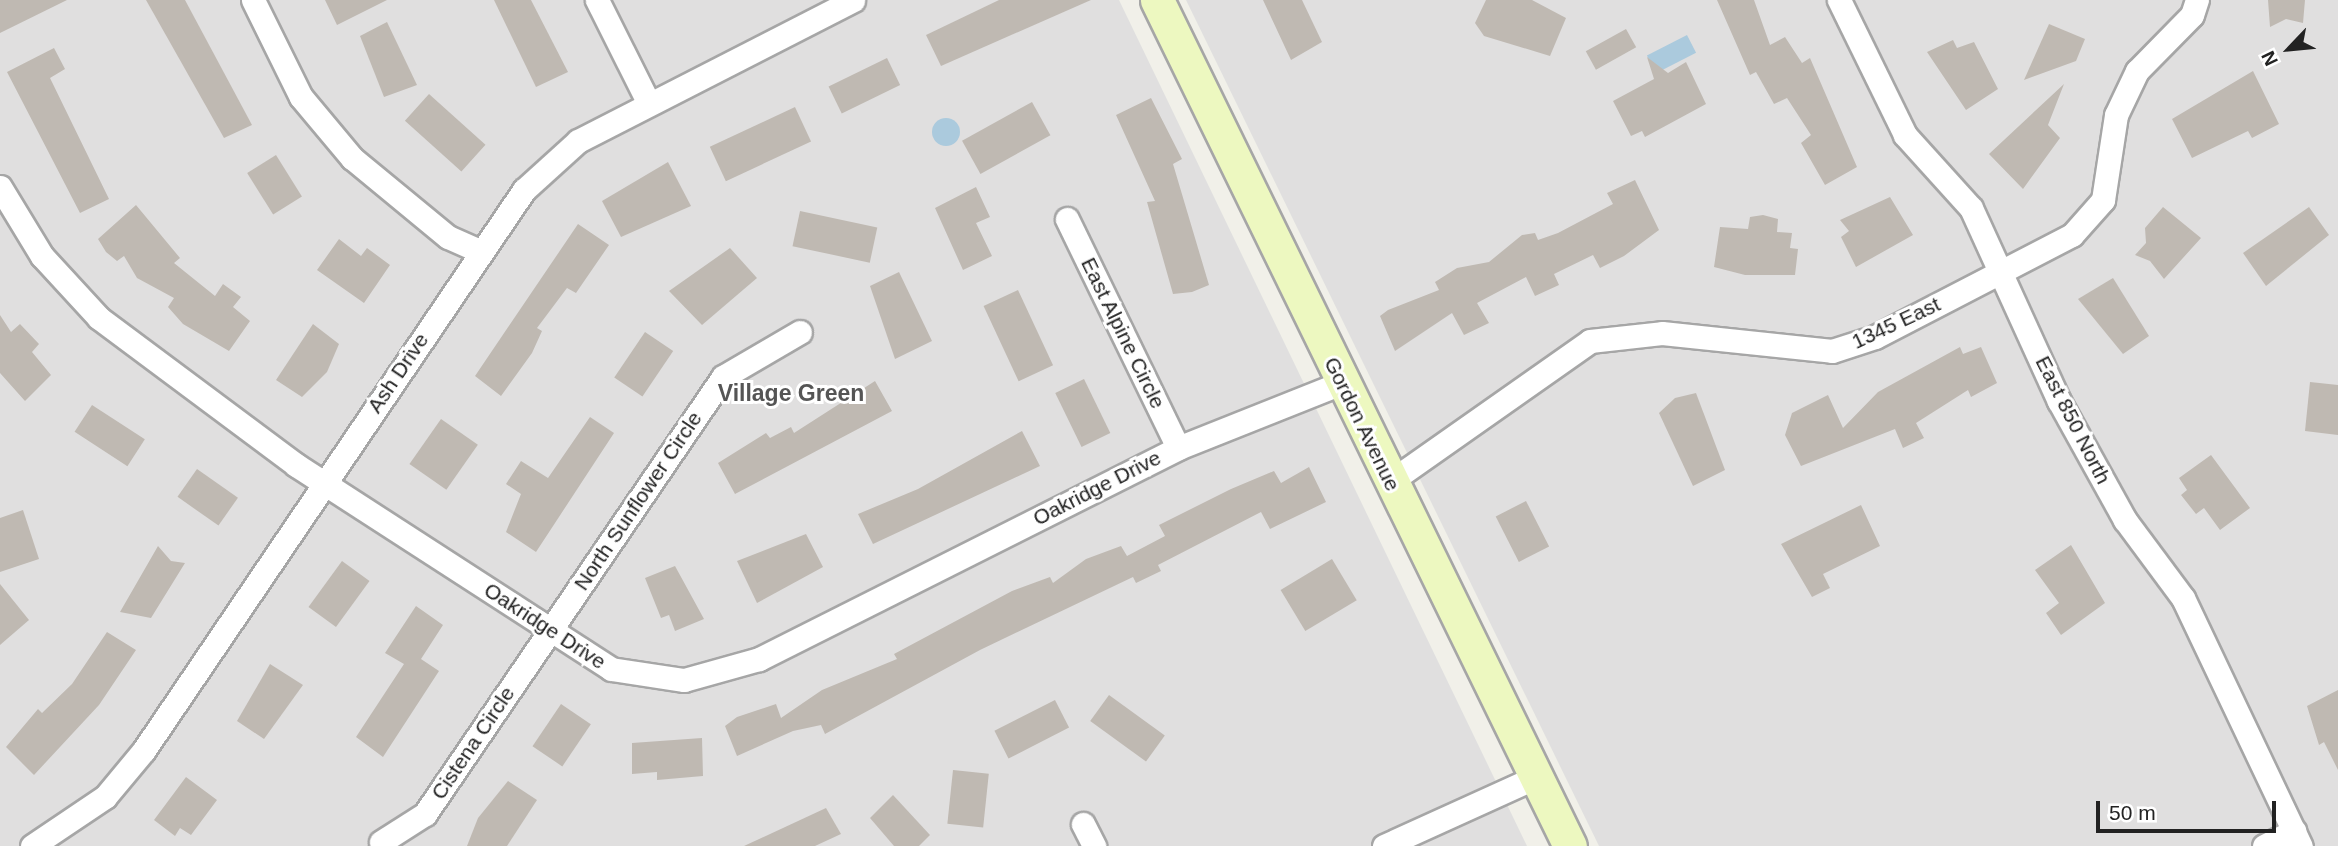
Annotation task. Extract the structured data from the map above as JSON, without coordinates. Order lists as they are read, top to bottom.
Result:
{
  "streets": {
    "main road": ["Gordon Avenue"],
    "street": [
      "1345 East",
      "East Alpine Circle",
      "Ash Drive",
      "East 850 North",
      "Oakridge Drive",
      "North Sunflower Circle",
      "Cistena Circle"
    ]
  },
  "crossings": [
    ["1345 East", "East 850 North"],
    ["1345 East", "Gordon Avenue"],
    ["East Alpine Circle", "Oakridge Drive"],
    ["Ash Drive", "Oakridge Drive"],
    ["Gordon Avenue", "Oakridge Drive"],
    ["Oakridge Drive", "North Sunflower Circle"],
    ["Oakridge Drive", "Cistena Circle"],
    ["North Sunflower Circle", "Cistena Circle"]
  ],
  "districts": ["Village Green"],
  "scale_bar": "50 m",
  "north": "bottom left"
}
